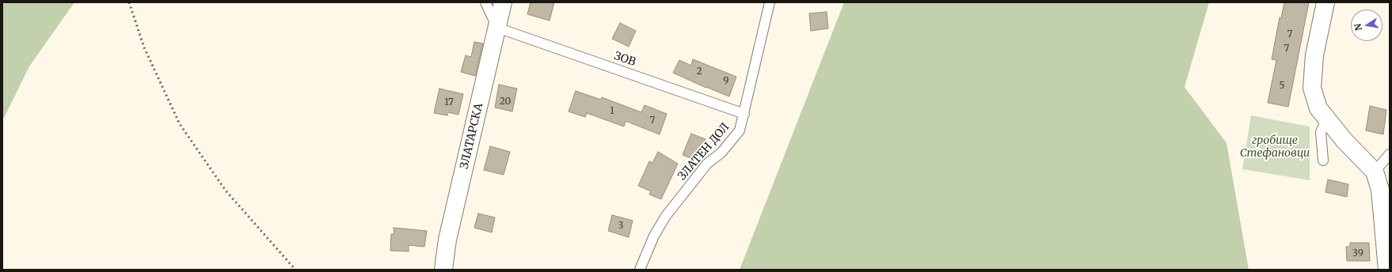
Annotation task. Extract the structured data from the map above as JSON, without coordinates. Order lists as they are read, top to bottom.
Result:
{
  "streets": {
    "street": ["ЗЛАТАРСКА"],
    "lane": ["ЗОВ", "ЗЛАТЕН ДОЛ"]
  },
  "crossings": [
    ["ЗОВ", "ЗЛАТАРСКА"],
    ["ЗОВ", "ЗЛАТЕН ДОЛ"]
  ],
  "parks": ["гробище Стефановци"],
  "house_numbers": [
    "7",
    "7",
    "2",
    "9",
    "5",
    "20",
    "17",
    "1",
    "7",
    "3",
    "39"
  ],
  "north": "left"
}
